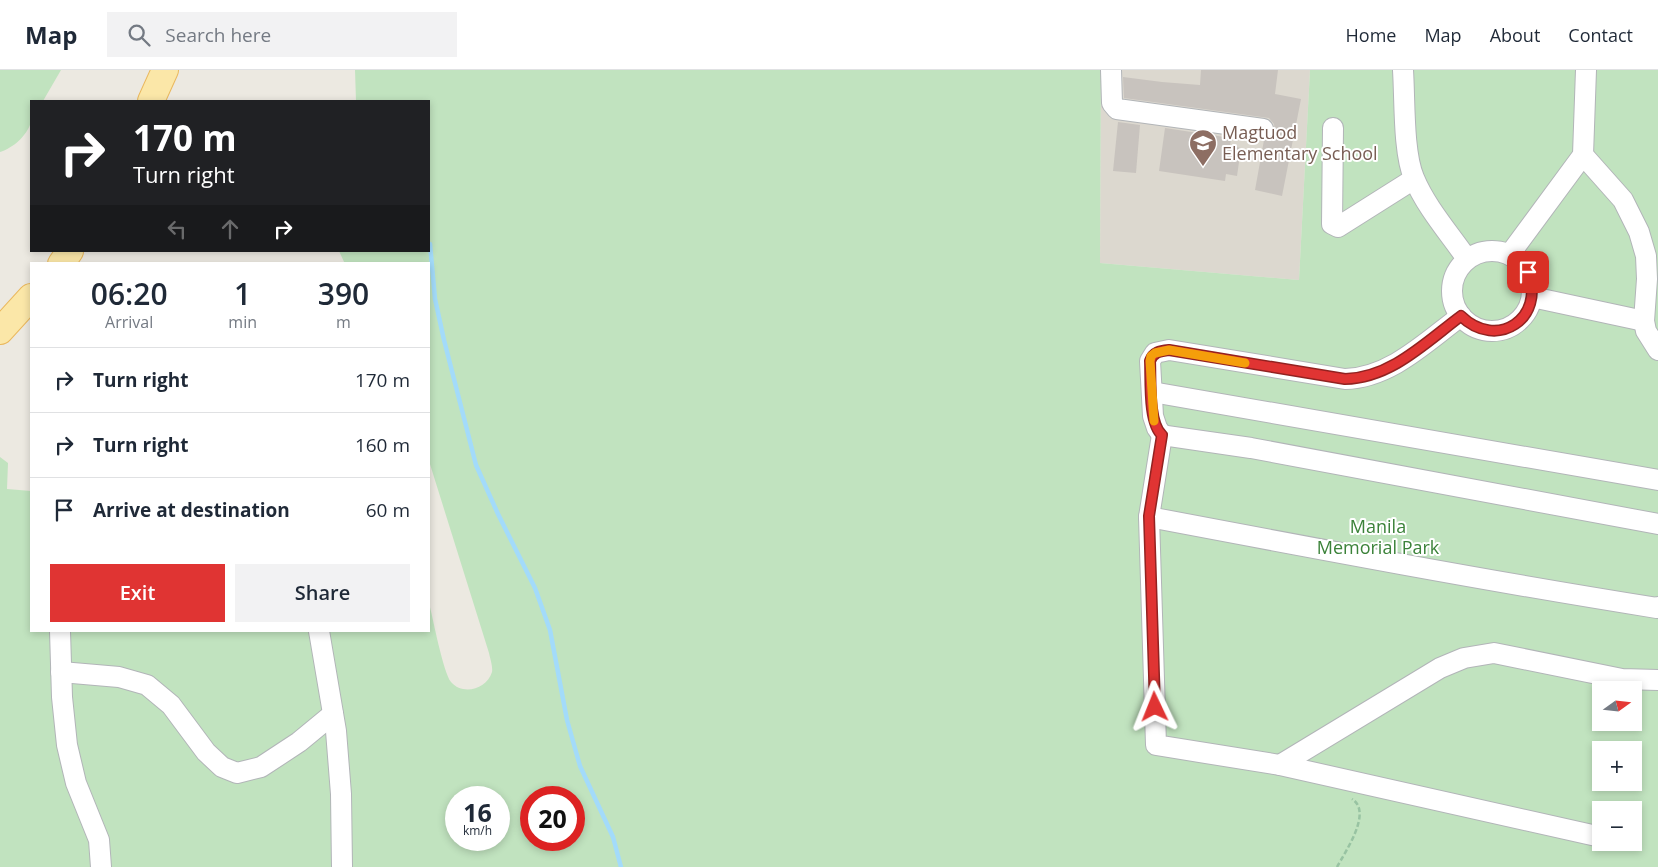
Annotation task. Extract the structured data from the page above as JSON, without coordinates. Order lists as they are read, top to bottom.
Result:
{
  "parks": ["Manila Memorial Park"],
  "places": {
    "school or university": ["Magtuod Elementary School"]
  },
  "north": "right",
  "page": {
    "header": "Map",
    "search": "Search here",
    "nav": [
      "Home",
      "Map",
      "About",
      "Contact"
    ],
    "turn": ["170 m", "Turn right"],
    "eta": [
      "06:20",
      "Arrival",
      "1",
      "min",
      "390",
      "m"
    ],
    "list": [
      {
        "name": "Turn right",
        "value": "170 m"
      },
      {
        "name": "Turn right",
        "value": "160 m"
      },
      {
        "name": "Arrive at destination",
        "value": "60 m"
      }
    ],
    "buttons": ["Exit", "Share"],
    "map_buttons": ["+", "−"],
    "speed": "16 km/h",
    "limit": "20"
  }
}
